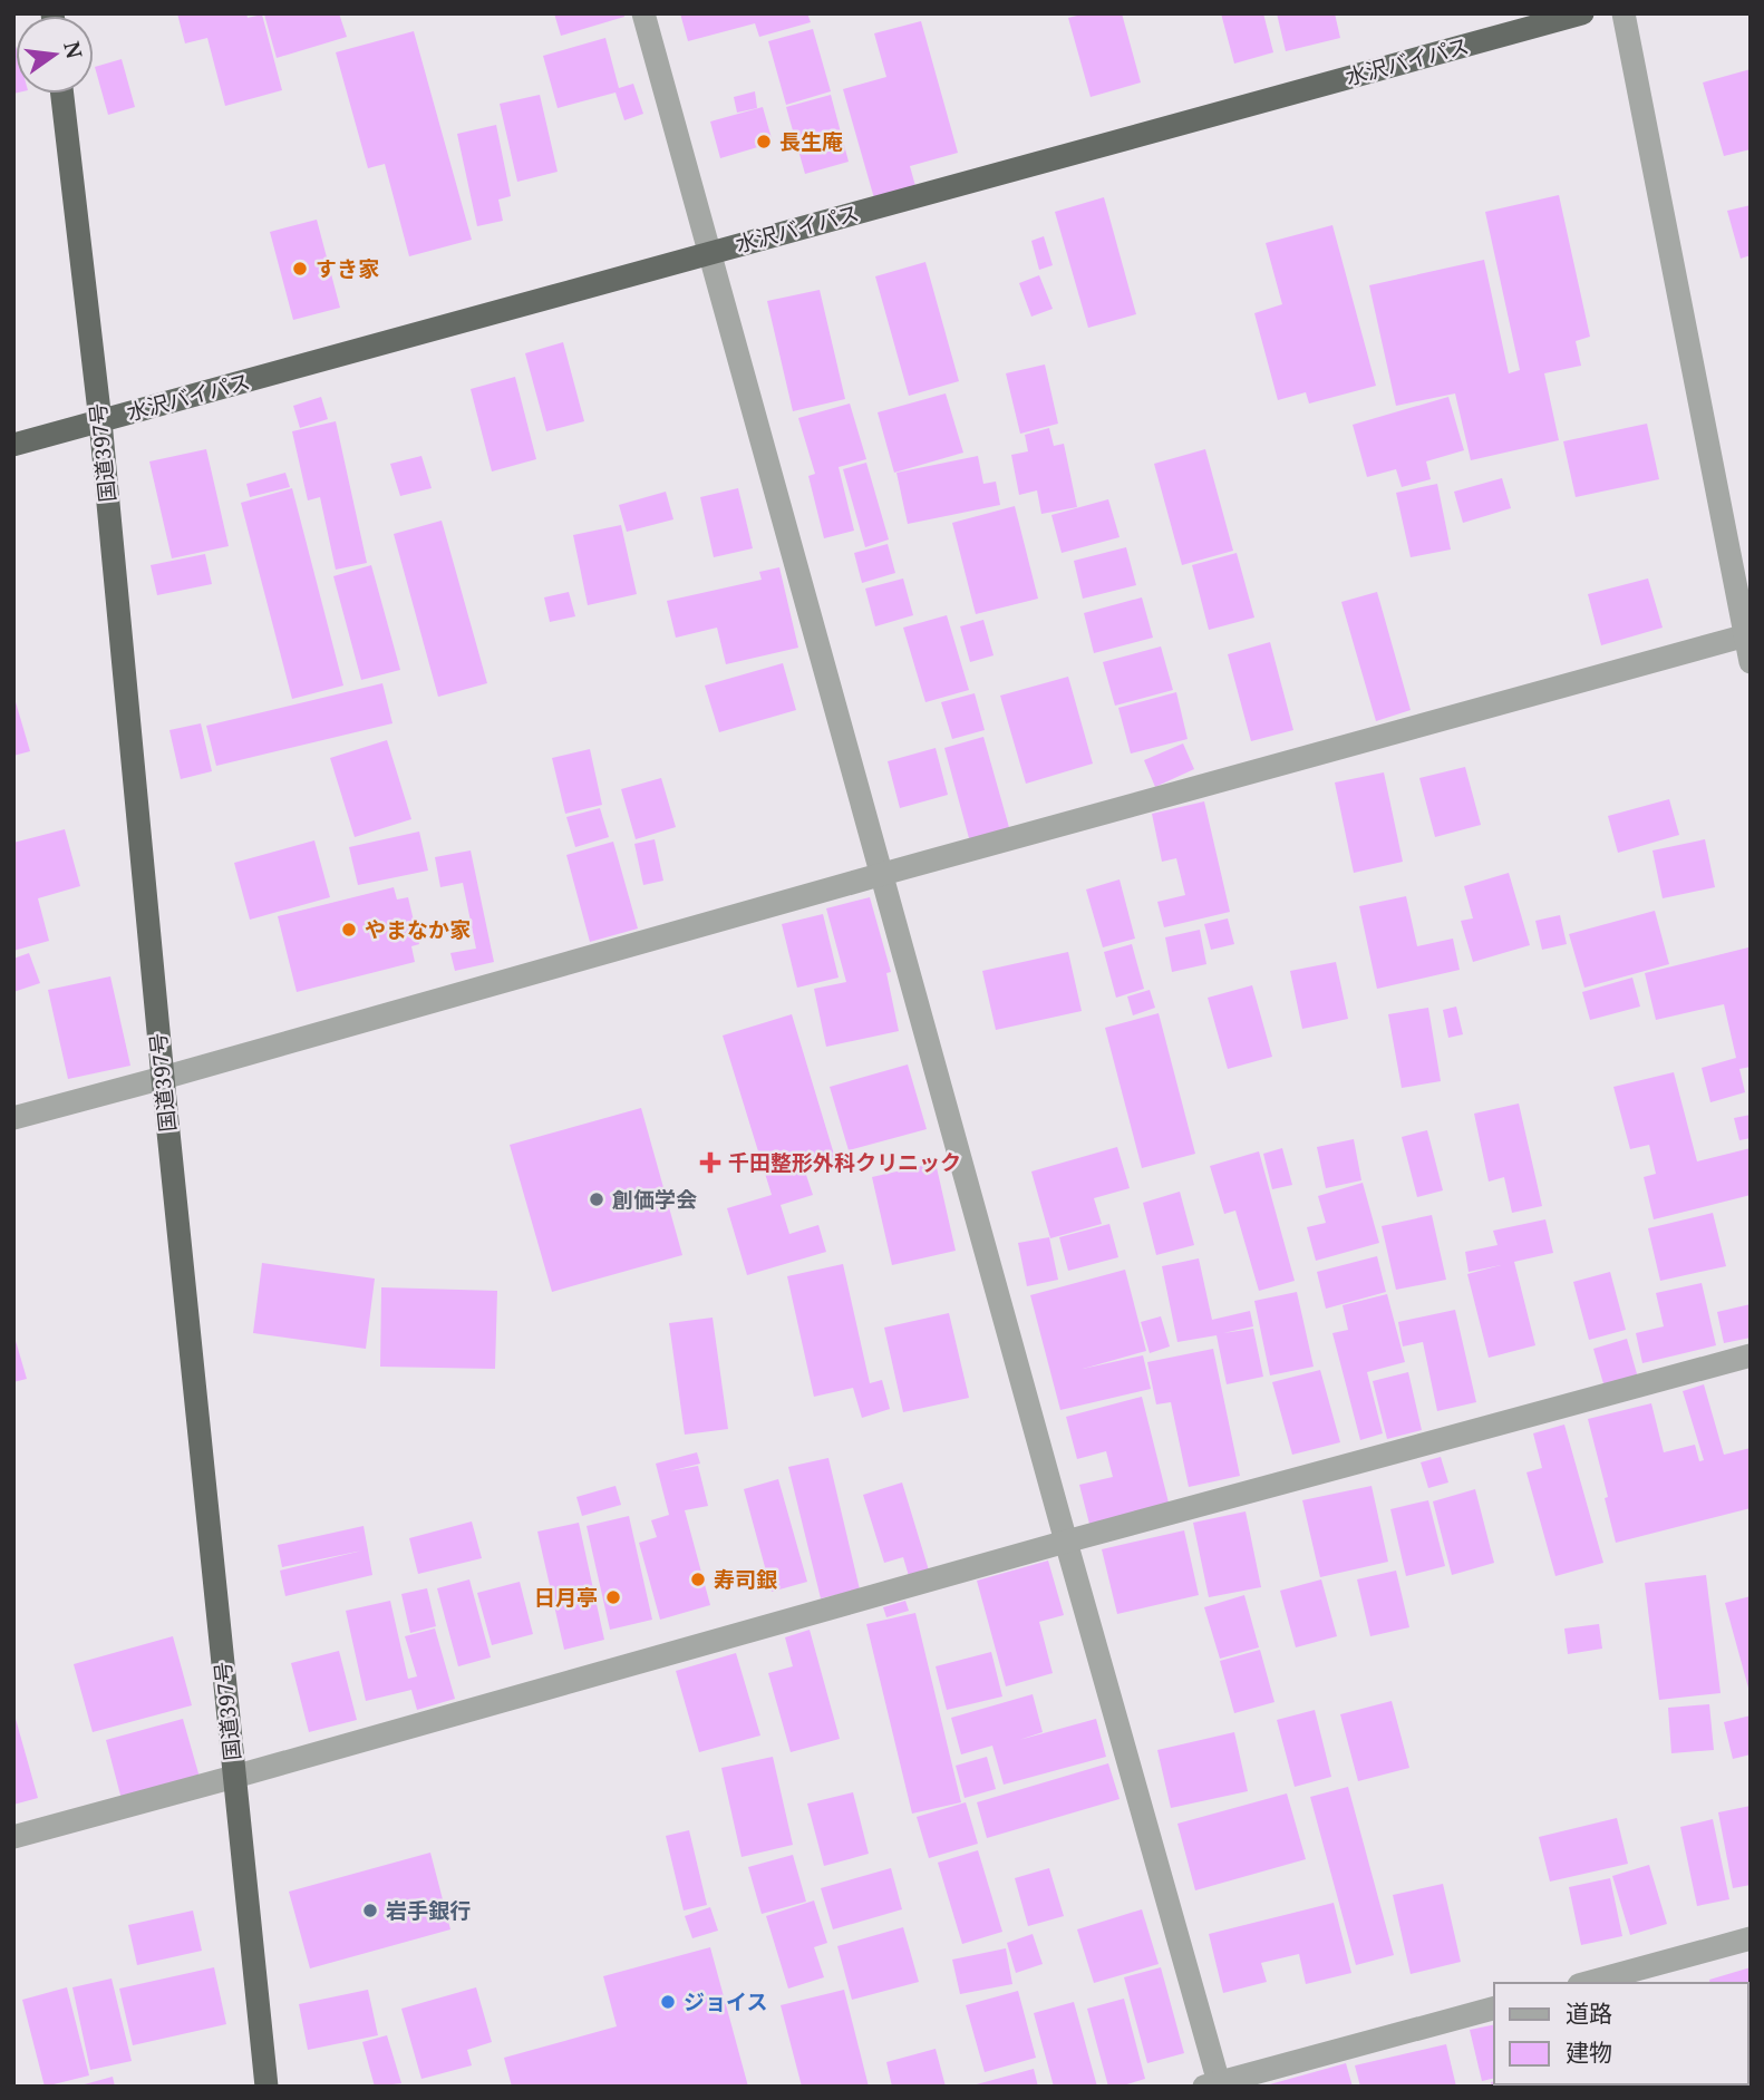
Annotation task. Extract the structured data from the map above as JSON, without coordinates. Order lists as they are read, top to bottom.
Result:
{
  "streets": {
    "highway": ["水沢バイパス", "国道397号"]
  },
  "crossings": [
    ["水沢バイパス", "国道397号"]
  ],
  "places": {
    "other": [
      "長生庵",
      "すき家",
      "やまなか家",
      "創価学会",
      "寿司銀",
      "日月亭",
      "岩手銀行",
      "ジョイス"
    ],
    "health": ["千田整形外科クリニック"]
  },
  "legend": ["道路", "建物"],
  "north": "right"
}
